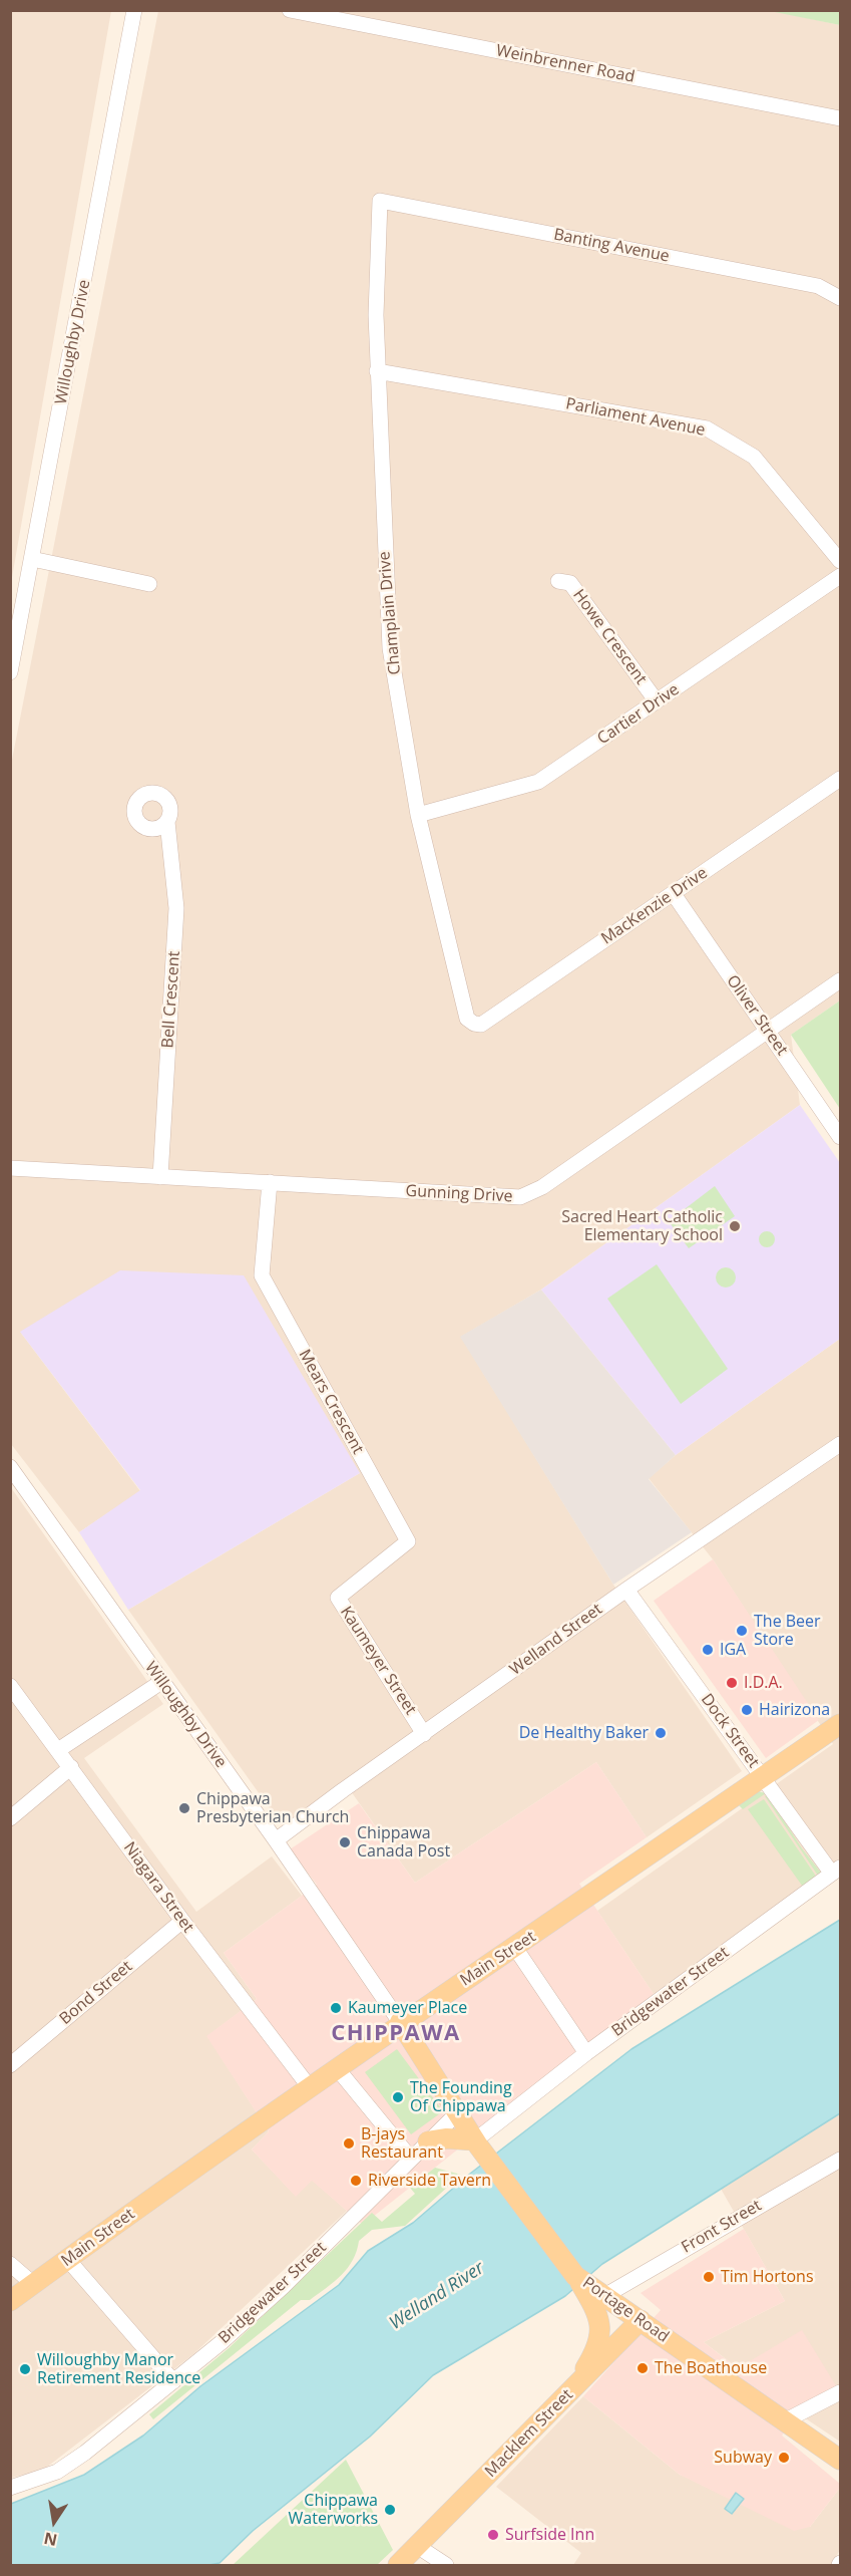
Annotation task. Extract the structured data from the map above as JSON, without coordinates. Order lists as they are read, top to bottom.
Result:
{
  "streets": {
    "main road": ["Main Street", "Portage Road", "Macklem Street"],
    "street": [
      "Weinbrenner Road",
      "Banting Avenue",
      "Willoughby Drive",
      "Parliament Avenue",
      "Champlain Drive",
      "Howe Crescent",
      "Cartier Drive",
      "MacKenzie Drive",
      "Bell Crescent",
      "Oliver Street",
      "Gunning Drive",
      "Mears Crescent",
      "Welland Street",
      "Kaumeyer Street",
      "Dock Street",
      "Niagara Street",
      "Bridgewater Street",
      "Bond Street",
      "Front Street"
    ]
  },
  "crossings": [
    ["Banting Avenue", "Champlain Drive"],
    ["Willoughby Drive", "Welland Street"],
    ["Willoughby Drive", "Main Street"],
    ["Willoughby Drive", "Portage Road"],
    ["Parliament Avenue", "Champlain Drive"],
    ["Champlain Drive", "Cartier Drive"],
    ["Champlain Drive", "MacKenzie Drive"],
    ["Howe Crescent", "Cartier Drive"],
    ["MacKenzie Drive", "Oliver Street"],
    ["Bell Crescent", "Gunning Drive"],
    ["Oliver Street", "Gunning Drive"],
    ["Gunning Drive", "Mears Crescent"],
    ["Mears Crescent", "Kaumeyer Street"],
    ["Welland Street", "Kaumeyer Street"],
    ["Welland Street", "Dock Street"],
    ["Dock Street", "Main Street"],
    ["Dock Street", "Bridgewater Street"],
    ["Niagara Street", "Main Street"],
    ["Niagara Street", "Bond Street"],
    ["Main Street", "Portage Road"],
    ["Bridgewater Street", "Portage Road"],
    ["Front Street", "Portage Road"],
    ["Portage Road", "Macklem Street"]
  ],
  "districts": ["CHIPPAWA"],
  "water": ["Welland River"],
  "places": [
    "Sacred Heart Catholic Elementary School",
    "The Beer Store",
    "IGA",
    "I.D.A.",
    "Hairizona",
    "De Healthy Baker",
    "Chippawa Presbyterian Church",
    "Chippawa Canada Post",
    "Kaumeyer Place",
    "The Founding Of Chippawa",
    "B-jays Restaurant",
    "Riverside Tavern",
    "Tim Hortons",
    "The Boathouse",
    "Willoughby Manor Retirement Residence",
    "Subway",
    "Chippawa Waterworks",
    "Surfside Inn"
  ],
  "north": "bottom"
}
